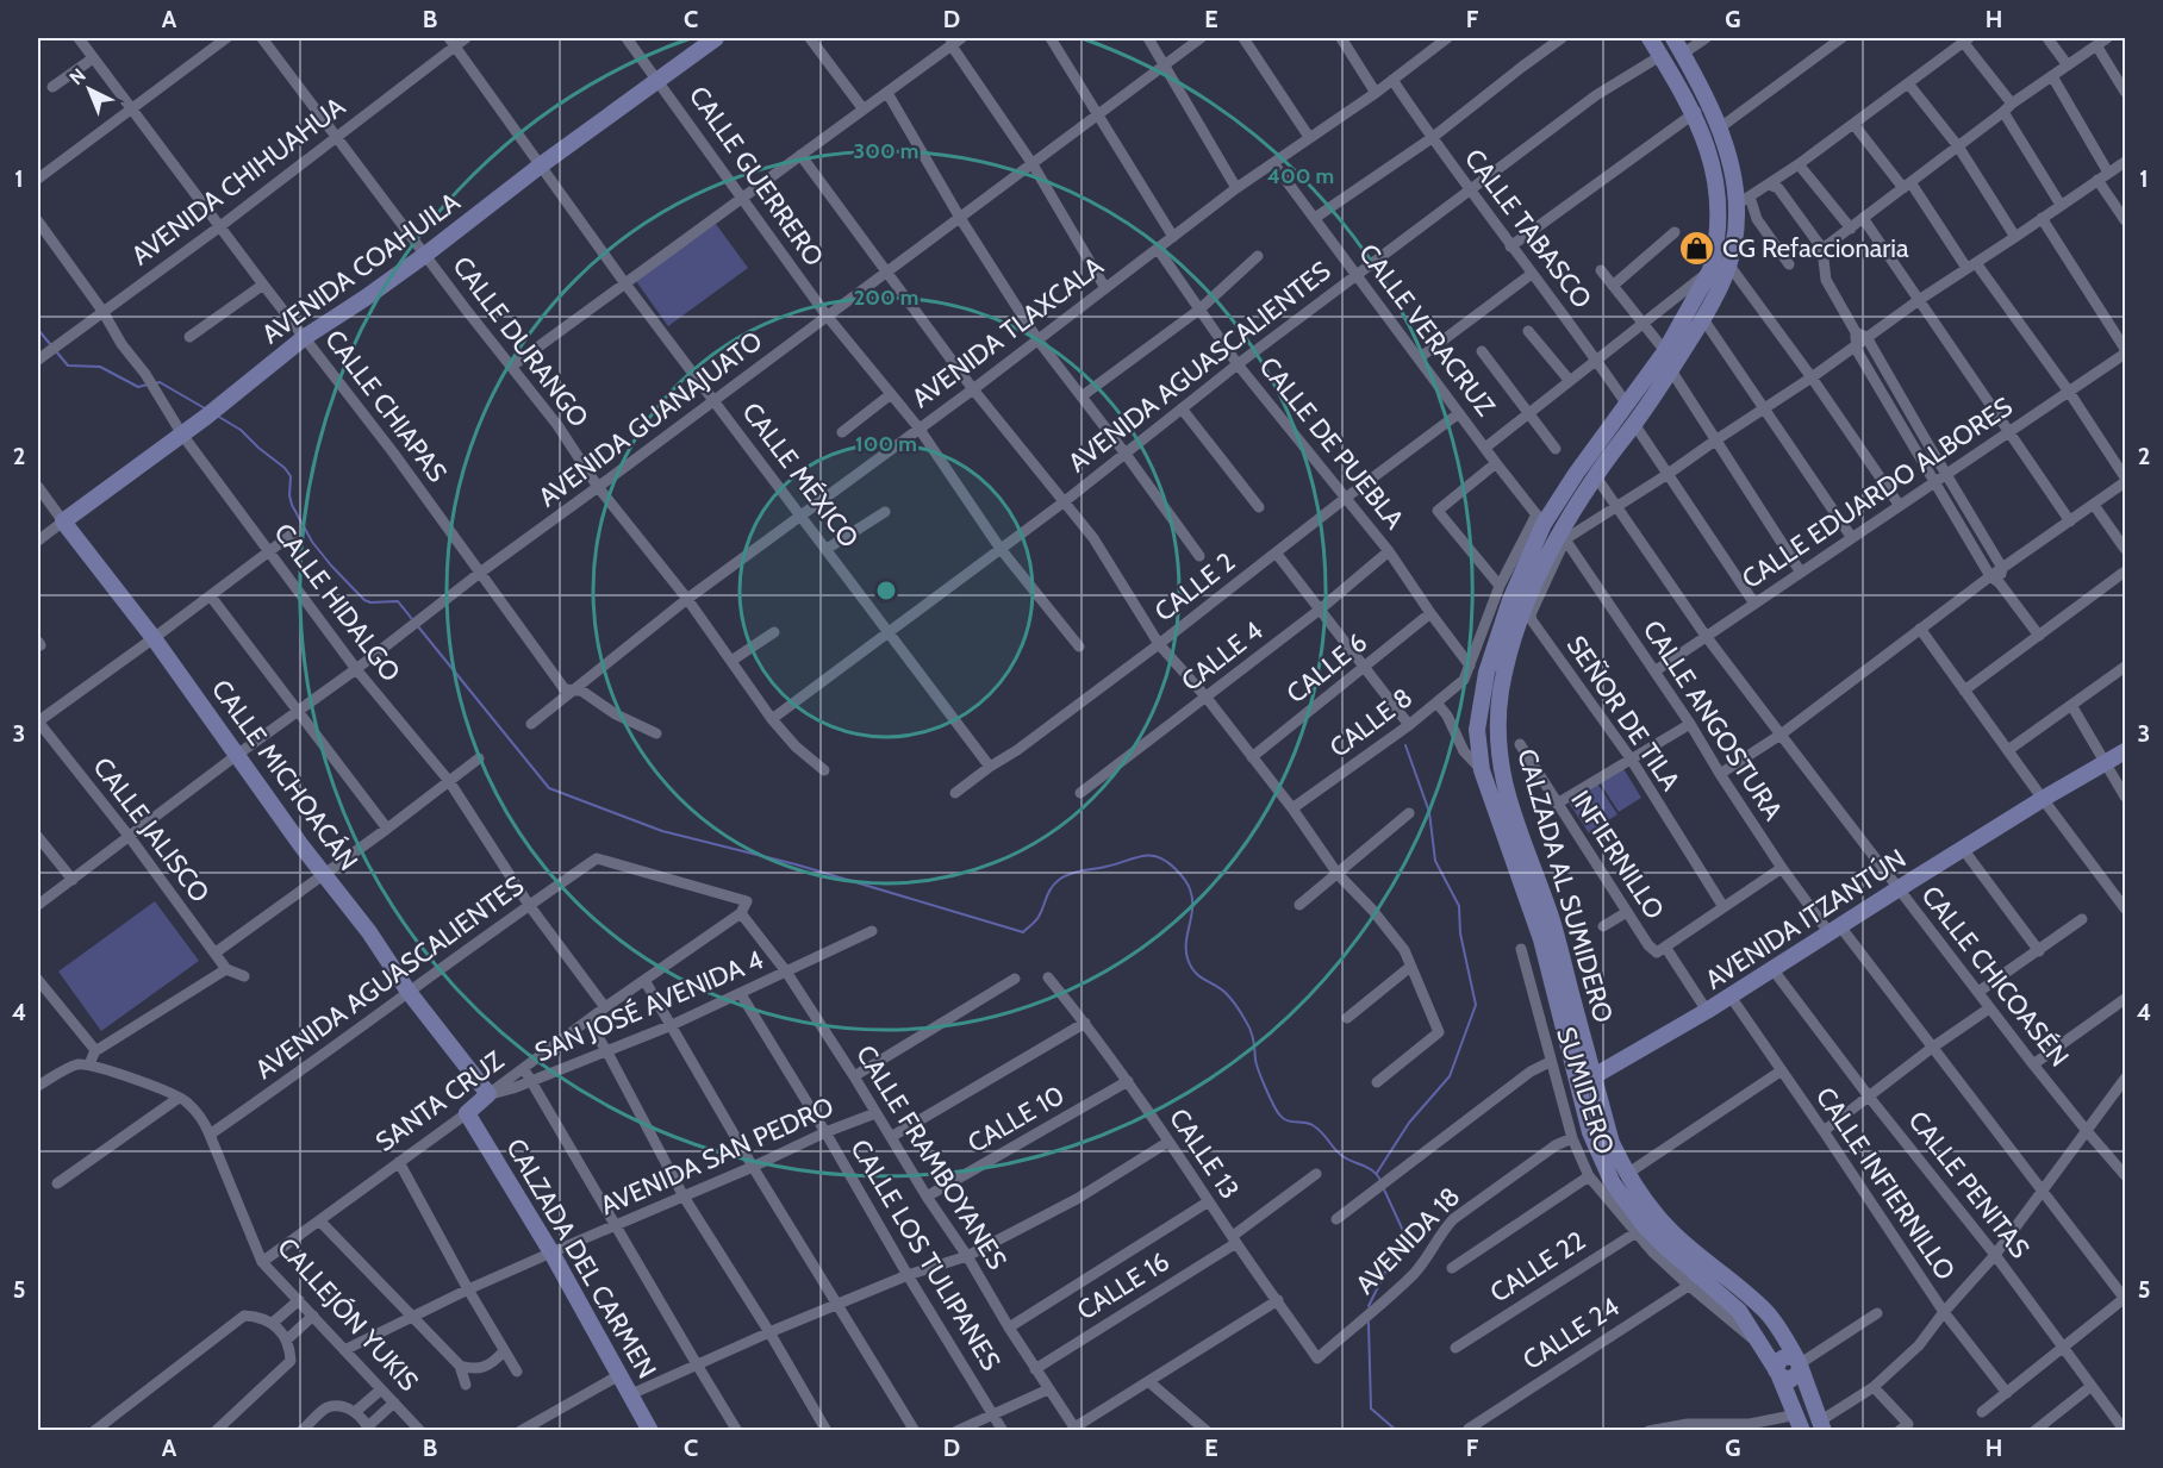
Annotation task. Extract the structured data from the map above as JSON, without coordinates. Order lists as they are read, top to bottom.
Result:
{
  "streets": {
    "main road": [
      "AVENIDA COAHUILA",
      "CALLE MICHOACÁN",
      "CALZADA AL SUMIDERO",
      "AVENIDA ITZANTÚN",
      "SANTA CRUZ",
      "CALZADA DEL CARMEN"
    ],
    "street": [
      "CALLE GUERRERO",
      "AVENIDA CHIHUAHUA",
      "CALLE TABASCO",
      "CALLE VERACRUZ",
      "AVENIDA TLAXCALA",
      "CALLE DURANGO",
      "AVENIDA AGUASCALIENTES",
      "CALLE CHIAPAS",
      "AVENIDA GUANAJUATO",
      "CALLE DE PUEBLA",
      "CALLE MÉXICO",
      "CALLE EDUARDO ALBORES",
      "CALLE 2",
      "CALLE HIDALGO",
      "CALLE 4",
      "CALLE 6",
      "SEÑOR DE TILA",
      "CALLE ANGOSTURA",
      "CALLE 8",
      "CALLE JALISCO",
      "INFIERNILLO",
      "CALLE CHICOASÉN",
      "SAN JOSÉ AVENIDA 4",
      "SUMIDERO",
      "CALLE 10",
      "CALLE 13",
      "AVENIDA SAN PEDRO",
      "CALLE FRAMBOYANES",
      "CALLE INFIERNILLO",
      "CALLE PENITAS",
      "AVENIDA 18",
      "CALLE LOS TULIPANES",
      "CALLE 22",
      "CALLE 16",
      "CALLEJÓN YUKIS",
      "CALLE 24"
    ]
  },
  "crossings": [
    ["CALLE GUERRERO", "AVENIDA COAHUILA"],
    ["CALLE GUERRERO", "AVENIDA TLAXCALA"],
    ["CALLE GUERRERO", "AVENIDA AGUASCALIENTES"],
    ["CALLE GUERRERO", "AVENIDA GUANAJUATO"],
    ["AVENIDA CHIHUAHUA", "CALLE DURANGO"],
    ["AVENIDA CHIHUAHUA", "CALLE CHIAPAS"],
    ["AVENIDA CHIHUAHUA", "CALLE MÉXICO"],
    ["AVENIDA CHIHUAHUA", "CALLE HIDALGO"],
    ["CALLE TABASCO", "AVENIDA TLAXCALA"],
    ["CALLE TABASCO", "AVENIDA AGUASCALIENTES"],
    ["CALLE TABASCO", "CALZADA AL SUMIDERO"],
    ["AVENIDA COAHUILA", "CALLE DURANGO"],
    ["AVENIDA COAHUILA", "CALLE CHIAPAS"],
    ["AVENIDA COAHUILA", "CALLE MÉXICO"],
    ["AVENIDA COAHUILA", "CALLE HIDALGO"],
    ["AVENIDA COAHUILA", "CALLE MICHOACÁN"],
    ["CALLE VERACRUZ", "AVENIDA TLAXCALA"],
    ["CALLE VERACRUZ", "AVENIDA AGUASCALIENTES"],
    ["CALLE VERACRUZ", "CALLE 2"],
    ["CALLE VERACRUZ", "CALLE 8"],
    ["CALLE VERACRUZ", "CALZADA AL SUMIDERO"],
    ["AVENIDA TLAXCALA", "CALLE DURANGO"],
    ["AVENIDA TLAXCALA", "CALLE CHIAPAS"],
    ["AVENIDA TLAXCALA", "CALLE DE PUEBLA"],
    ["AVENIDA TLAXCALA", "CALLE MÉXICO"],
    ["CALLE DURANGO", "AVENIDA AGUASCALIENTES"],
    ["CALLE DURANGO", "AVENIDA GUANAJUATO"],
    ["AVENIDA AGUASCALIENTES", "CALLE DE PUEBLA"],
    ["AVENIDA AGUASCALIENTES", "CALLE MÉXICO"],
    ["AVENIDA AGUASCALIENTES", "CALLE HIDALGO"],
    ["AVENIDA AGUASCALIENTES", "CALLE MICHOACÁN"],
    ["AVENIDA AGUASCALIENTES", "CALZADA AL SUMIDERO"],
    ["AVENIDA AGUASCALIENTES", "SANTA CRUZ"],
    ["AVENIDA AGUASCALIENTES", "CALLE FRAMBOYANES"],
    ["AVENIDA AGUASCALIENTES", "CALLEJÓN YUKIS"],
    ["CALLE CHIAPAS", "AVENIDA GUANAJUATO"],
    ["AVENIDA GUANAJUATO", "CALLE MÉXICO"],
    ["AVENIDA GUANAJUATO", "CALLE HIDALGO"],
    ["AVENIDA GUANAJUATO", "CALLE MICHOACÁN"],
    ["AVENIDA GUANAJUATO", "CALLE JALISCO"],
    ["CALLE DE PUEBLA", "CALLE 2"],
    ["CALLE DE PUEBLA", "CALLE 4"],
    ["CALLE DE PUEBLA", "CALLE 6"],
    ["CALLE DE PUEBLA", "CALLE 8"],
    ["CALLE MÉXICO", "CALLE 2"],
    ["CALLE EDUARDO ALBORES", "CALLE ANGOSTURA"],
    ["CALLE EDUARDO ALBORES", "CALLE CHICOASÉN"],
    ["CALLE HIDALGO", "SANTA CRUZ"],
    ["SEÑOR DE TILA", "CALLE ANGOSTURA"],
    ["SEÑOR DE TILA", "CALZADA AL SUMIDERO"],
    ["CALLE ANGOSTURA", "CALZADA AL SUMIDERO"],
    ["CALLE ANGOSTURA", "AVENIDA ITZANTÚN"],
    ["CALLE 8", "CALZADA AL SUMIDERO"],
    ["CALLE MICHOACÁN", "SAN JOSÉ AVENIDA 4"],
    ["CALLE MICHOACÁN", "SANTA CRUZ"],
    ["INFIERNILLO", "AVENIDA ITZANTÚN"],
    ["CALZADA AL SUMIDERO", "AVENIDA ITZANTÚN"],
    ["CALZADA AL SUMIDERO", "CALLE CHICOASÉN"],
    ["CALZADA AL SUMIDERO", "SUMIDERO"],
    ["CALZADA AL SUMIDERO", "CALLE 22"],
    ["CALZADA AL SUMIDERO", "CALLE 24"],
    ["AVENIDA ITZANTÚN", "CALLE CHICOASÉN"],
    ["AVENIDA ITZANTÚN", "CALLE INFIERNILLO"],
    ["AVENIDA ITZANTÚN", "CALLE PENITAS"],
    ["SAN JOSÉ AVENIDA 4", "SANTA CRUZ"],
    ["SAN JOSÉ AVENIDA 4", "CALLE FRAMBOYANES"],
    ["SAN JOSÉ AVENIDA 4", "CALLE LOS TULIPANES"],
    ["SUMIDERO", "AVENIDA 18"],
    ["SUMIDERO", "CALLE 22"],
    ["SANTA CRUZ", "CALLE FRAMBOYANES"],
    ["SANTA CRUZ", "CALZADA DEL CARMEN"],
    ["SANTA CRUZ", "CALLEJÓN YUKIS"],
    ["CALLE 10", "CALLE 13"],
    ["CALLE 10", "CALLE FRAMBOYANES"],
    ["CALLE 13", "AVENIDA 18"],
    ["CALLE 13", "CALLE 16"],
    ["AVENIDA SAN PEDRO", "CALLE FRAMBOYANES"],
    ["AVENIDA SAN PEDRO", "CALLE LOS TULIPANES"],
    ["AVENIDA SAN PEDRO", "CALZADA DEL CARMEN"],
    ["AVENIDA SAN PEDRO", "CALLEJÓN YUKIS"],
    ["CALLE FRAMBOYANES", "CALLE 16"]
  ],
  "places": {
    "shop": ["CG Refaccionaria"]
  },
  "north": "top left",
  "grid": {
    "columns": [
      "A",
      "B",
      "C",
      "D",
      "E",
      "F",
      "G",
      "H"
    ],
    "rows": [
      "1",
      "2",
      "3",
      "4",
      "5"
    ]
  },
  "rings": [
    "300 m",
    "400 m",
    "200 m",
    "100 m"
  ]
}
